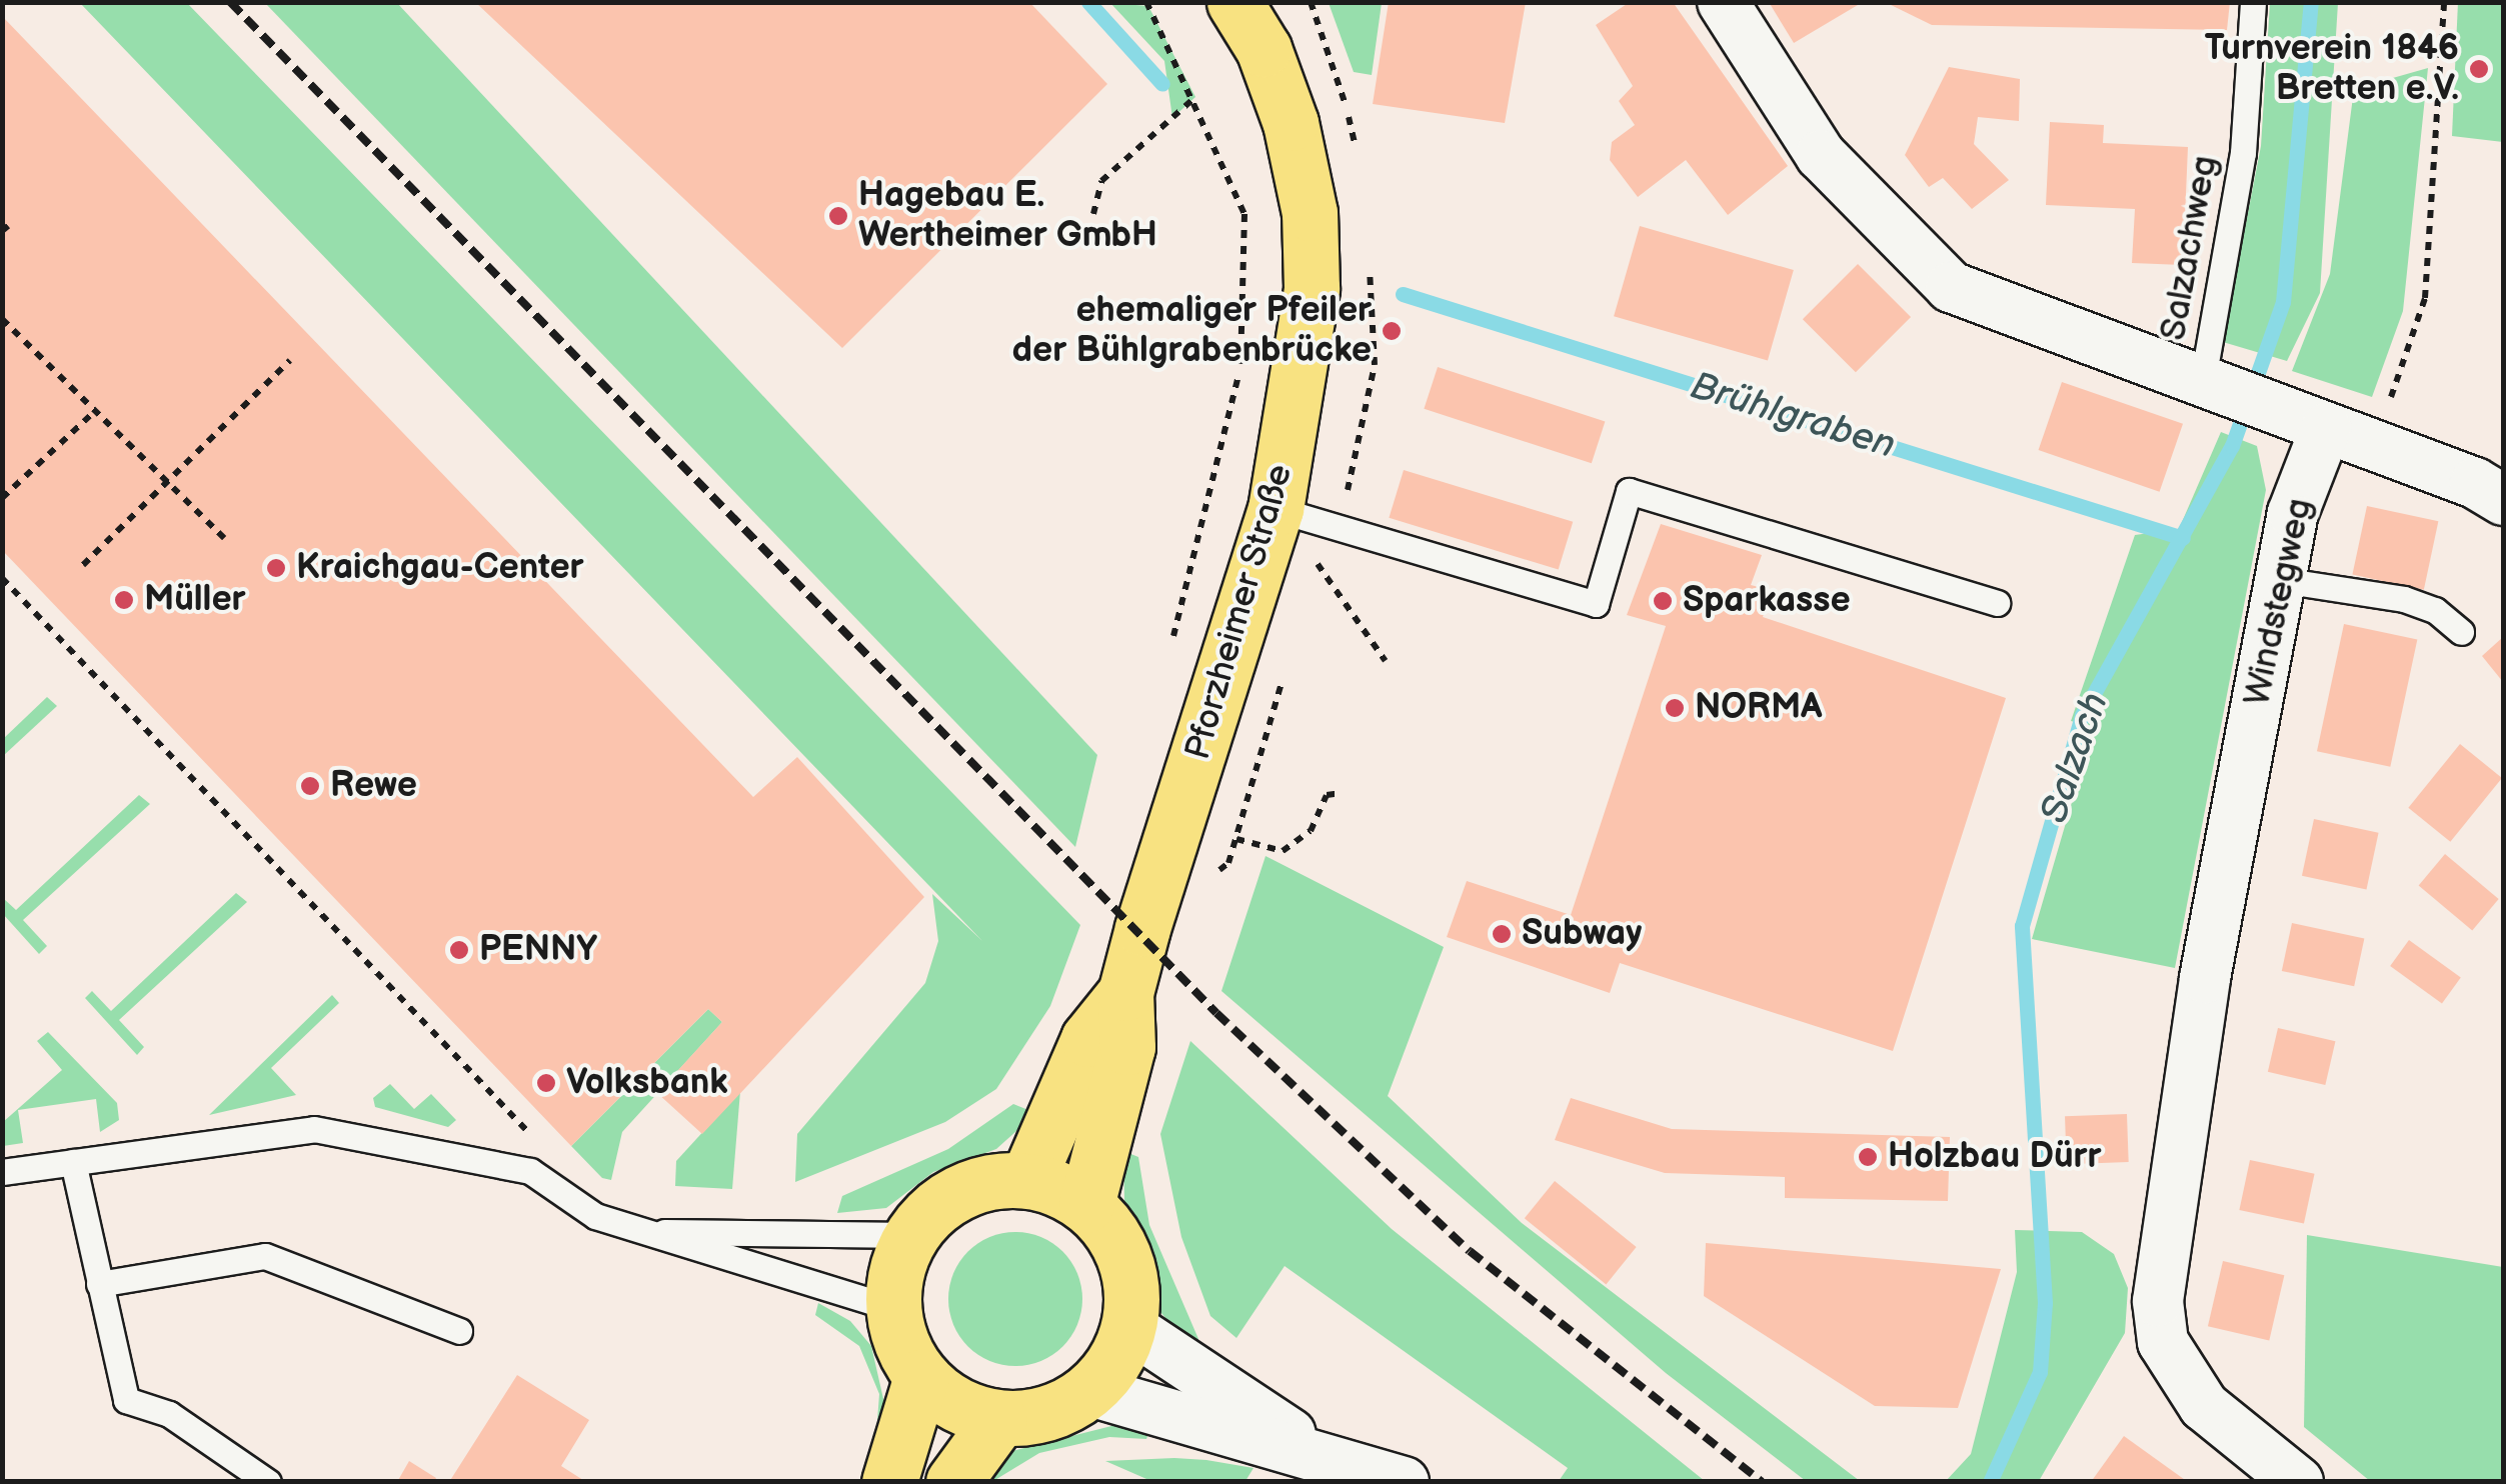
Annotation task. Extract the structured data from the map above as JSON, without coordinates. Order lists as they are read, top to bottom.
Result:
{
  "streets": {
    "main road": ["Pforzheimer Straße"],
    "street": ["Windstegweg"],
    "lane": ["Salzachweg"]
  },
  "water": ["Brühlgraben", "Salzach"],
  "places": [
    "Turnverein 1846 Bretten e.V.",
    "Hagebau E. Wertheimer GmbH",
    "ehemaliger Pfeiler der Bühlgrabenbrücke",
    "Kraichgau-Center",
    "Müller",
    "Sparkasse",
    "NORMA",
    "Rewe",
    "Subway",
    "PENNY",
    "Volksbank",
    "Holzbau Dürr"
  ]
}
